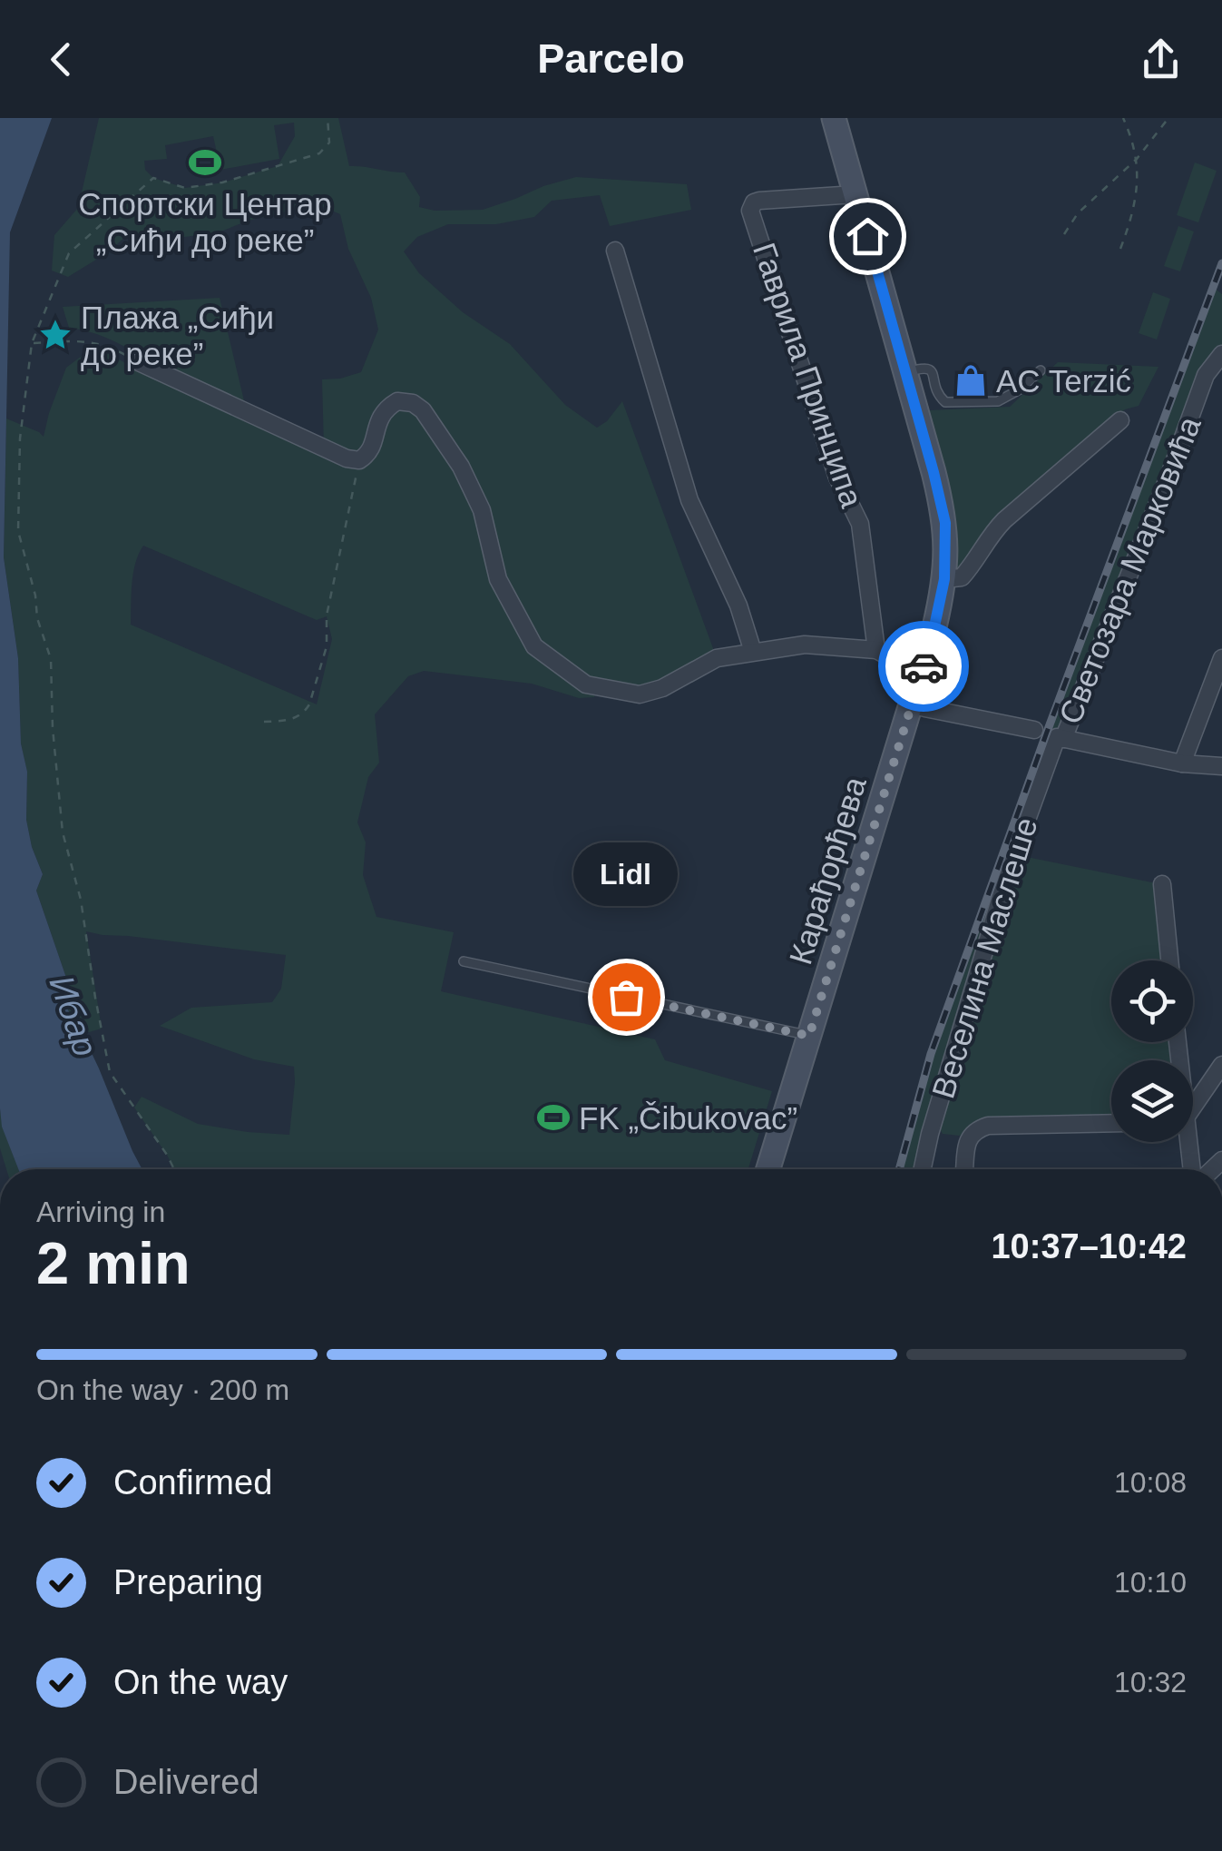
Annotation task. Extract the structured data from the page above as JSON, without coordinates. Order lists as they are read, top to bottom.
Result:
{
  "streets": {
    "street": [
      "Гаврила Принципа",
      "Светозара Марковића",
      "Карађорђева",
      "Веселина Маслеше"
    ]
  },
  "crossings": [
    ["Гаврила Принципа", "Карађорђева"],
    ["Светозара Марковића", "Веселина Маслеше"]
  ],
  "water": ["Ибар"],
  "places": {
    "sports": ["Спортски Центар „Сиђи до реке”", "FK „Čibukovac”"],
    "place": ["Плажа „Сиђи до реке”"],
    "shop": ["AC Terzić"],
    "other": ["Lidl"]
  },
  "page": {
    "header": "Parcelo",
    "bubble": "Lidl",
    "heading": ["2 min", "Arriving in", "10:37–10:42"],
    "bar": "On the way · 200 m",
    "list": [
      ["Confirmed", "10:08"],
      ["Preparing", "10:10"],
      ["On the way", "10:32"],
      "Delivered"
    ]
  }
}
